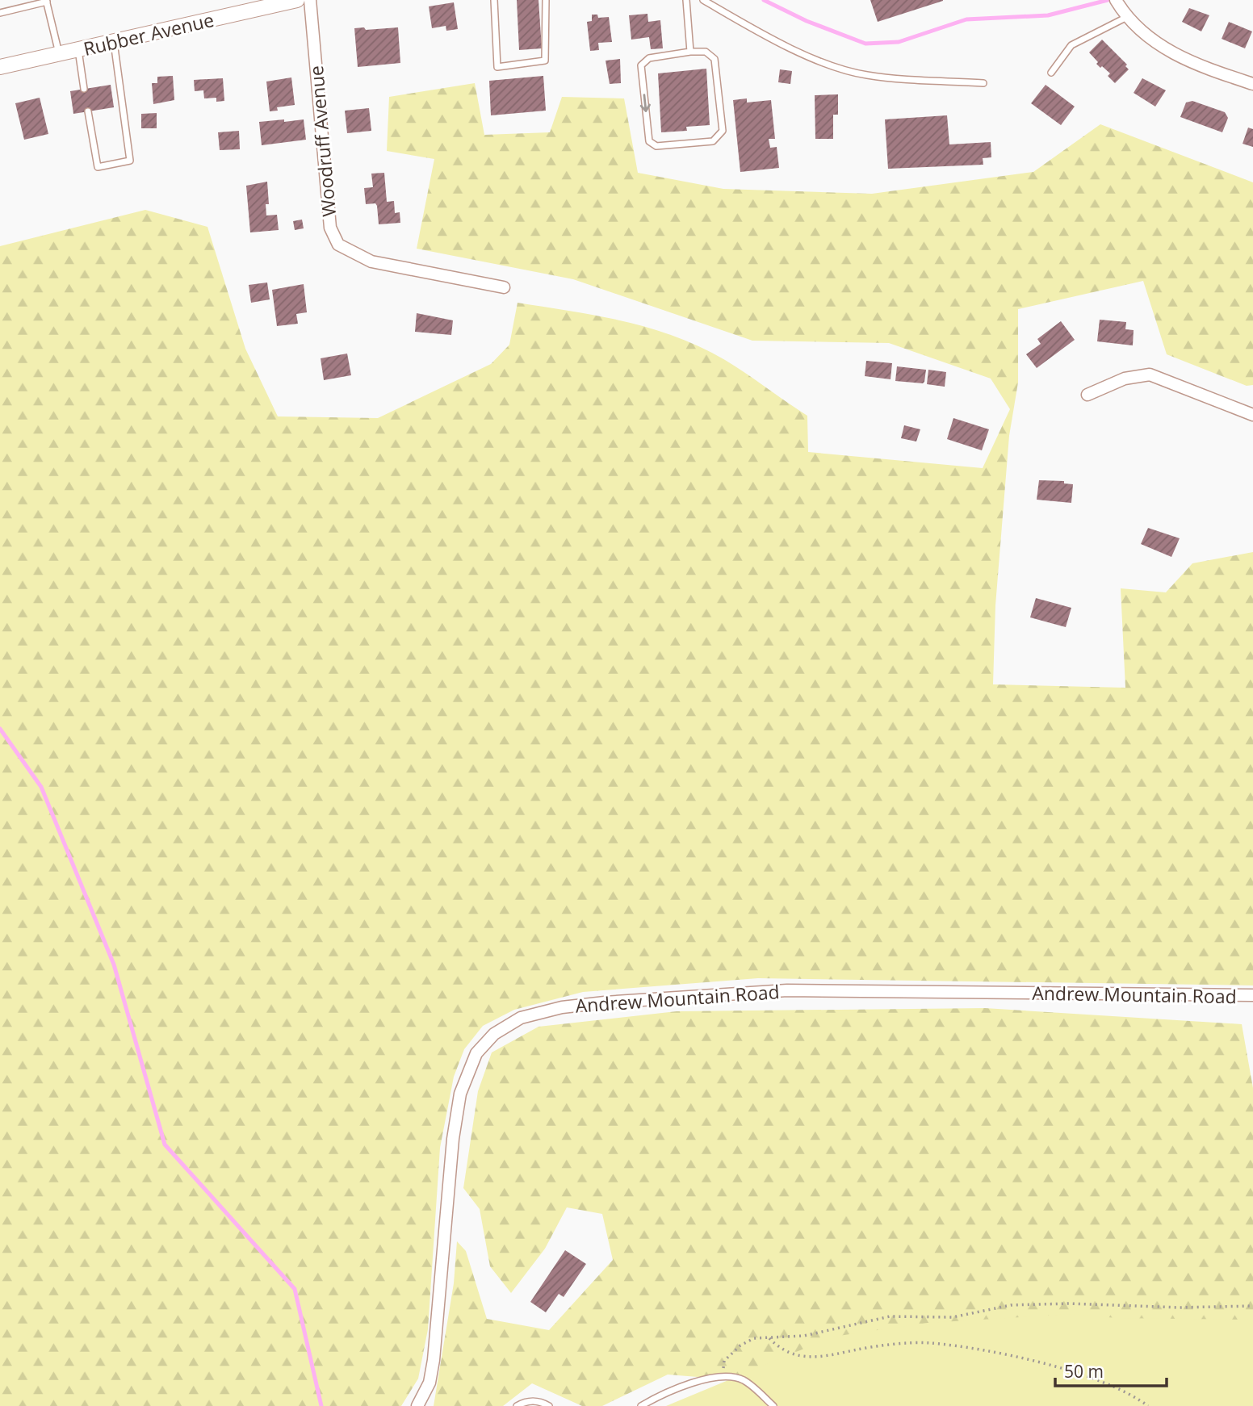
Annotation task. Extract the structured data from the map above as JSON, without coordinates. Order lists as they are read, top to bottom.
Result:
{
  "streets": {
    "street": ["Rubber Avenue", "Woodruff Avenue", "Andrew Mountain Road"]
  },
  "scale_bar": "50 m"
}
